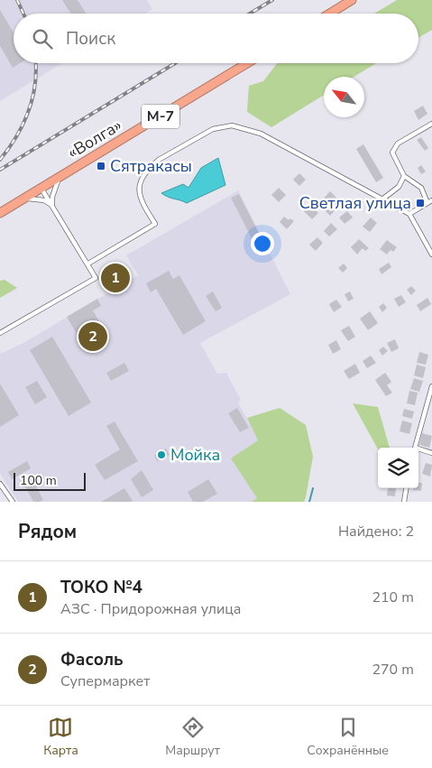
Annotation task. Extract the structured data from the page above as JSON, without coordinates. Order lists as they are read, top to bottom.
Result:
{
  "streets": {
    "highway": ["М-7", "«Волга»"]
  },
  "places": {
    "transit": ["Сятракасы", "Светлая улица"],
    "other": ["Мойка"]
  },
  "scale_bar": "100 m",
  "north": "top left",
  "page": {
    "search": "Поиск",
    "pins": ["1", "2"],
    "scale": "100 m",
    "heading": ["Рядом", "Найдено: 2"],
    "list": [
      {
        "mark": "1",
        "name": "ТОКО №4",
        "note": "АЗС · Придорожная улица",
        "value": "210 m"
      },
      {
        "mark": "2",
        "name": "Фасоль",
        "note": "Супермаркет",
        "value": "270 m"
      }
    ],
    "nav": ["Карта", "Маршрут", "Сохранённые"]
  }
}
